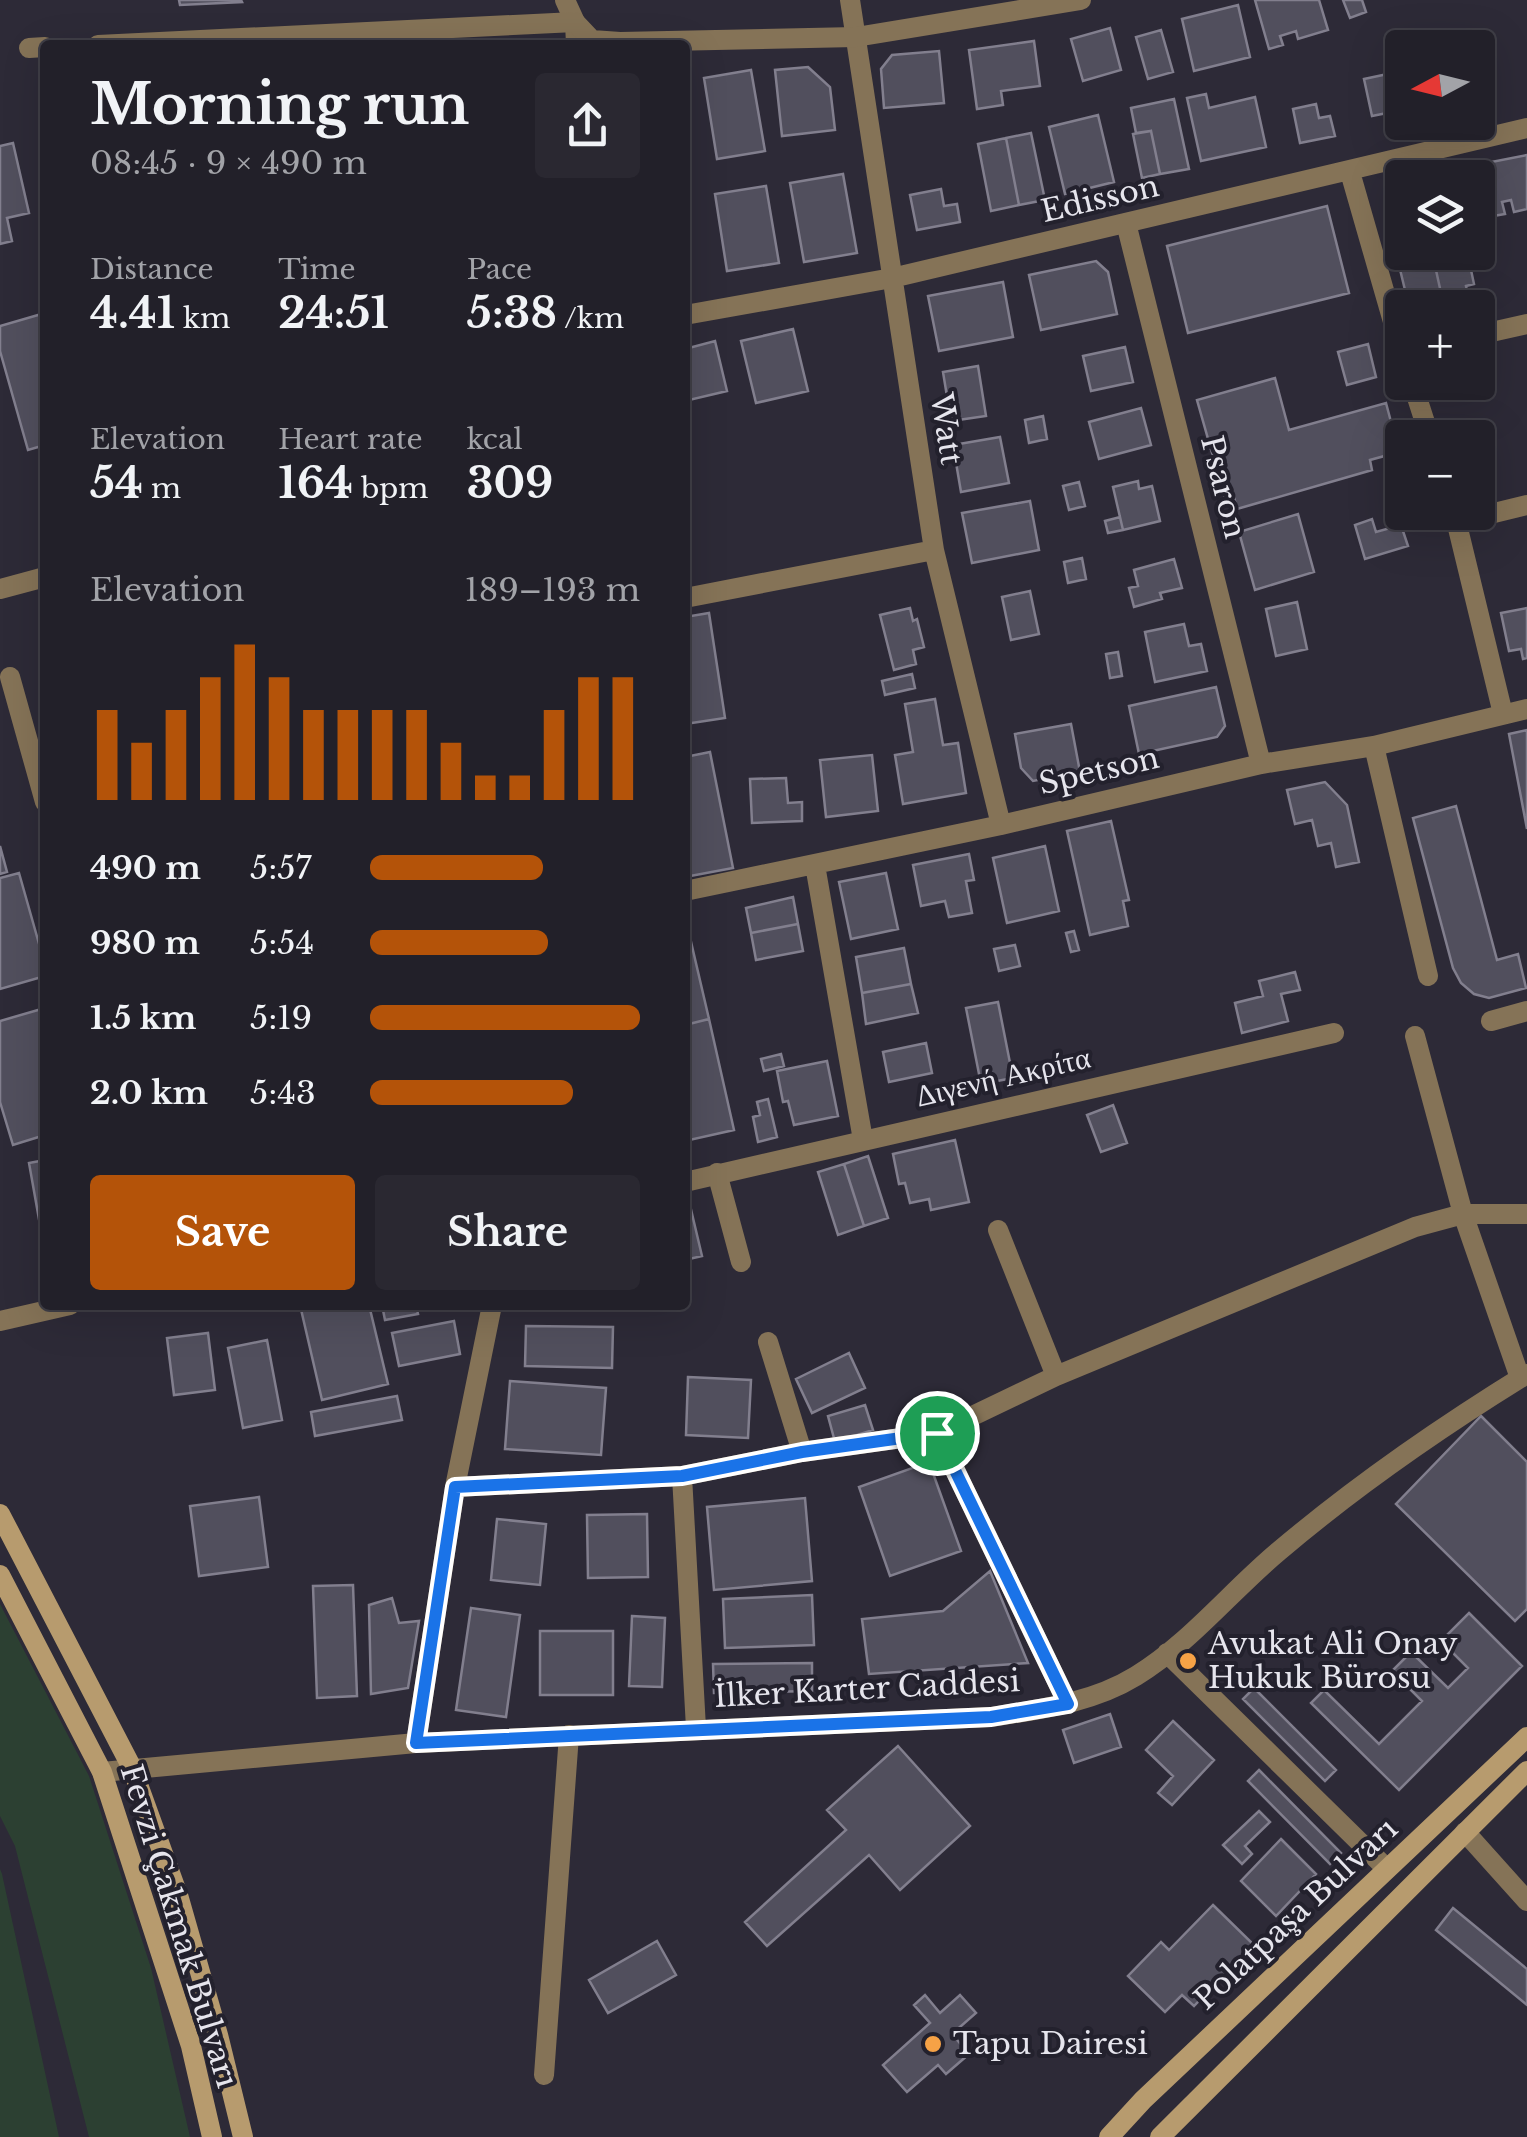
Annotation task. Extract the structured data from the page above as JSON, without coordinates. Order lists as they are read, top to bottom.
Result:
{
  "streets": {
    "main road": ["Polatpaşa Bulvarı", "Fevzi Çakmak Bulvarı"],
    "street": [
      "Edisson",
      "Watt",
      "Psaron",
      "Spetson",
      "Διγενή Ακρίτα",
      "İlker Karter Caddesi"
    ]
  },
  "crossings": [
    ["Edisson", "Watt"],
    ["Edisson", "Psaron"],
    ["Watt", "Spetson"],
    ["Psaron", "Spetson"],
    ["İlker Karter Caddesi", "Fevzi Çakmak Bulvarı"]
  ],
  "places": ["Avukat Ali Onay Hukuk Bürosu", "Tapu Dairesi"],
  "north": "left",
  "page": {
    "map_buttons": ["+", "−"],
    "heading": ["Morning run", "08:45 · 9 × 490 m"],
    "stats": [
      ["Distance", "4.41 km"],
      ["Time", "24:51"],
      ["Pace", "5:38 /km"],
      ["Elevation", "54 m"],
      ["Heart rate", "164 bpm"],
      ["kcal", "309"]
    ],
    "chart": ["Elevation", "189–193 m"],
    "list": [
      {
        "name": "490 m",
        "note": "5:57"
      },
      {
        "name": "980 m",
        "note": "5:54"
      },
      {
        "name": "1.5 km",
        "note": "5:19"
      },
      {
        "name": "2.0 km",
        "note": "5:43"
      }
    ],
    "buttons": ["Save", "Share"]
  }
}
